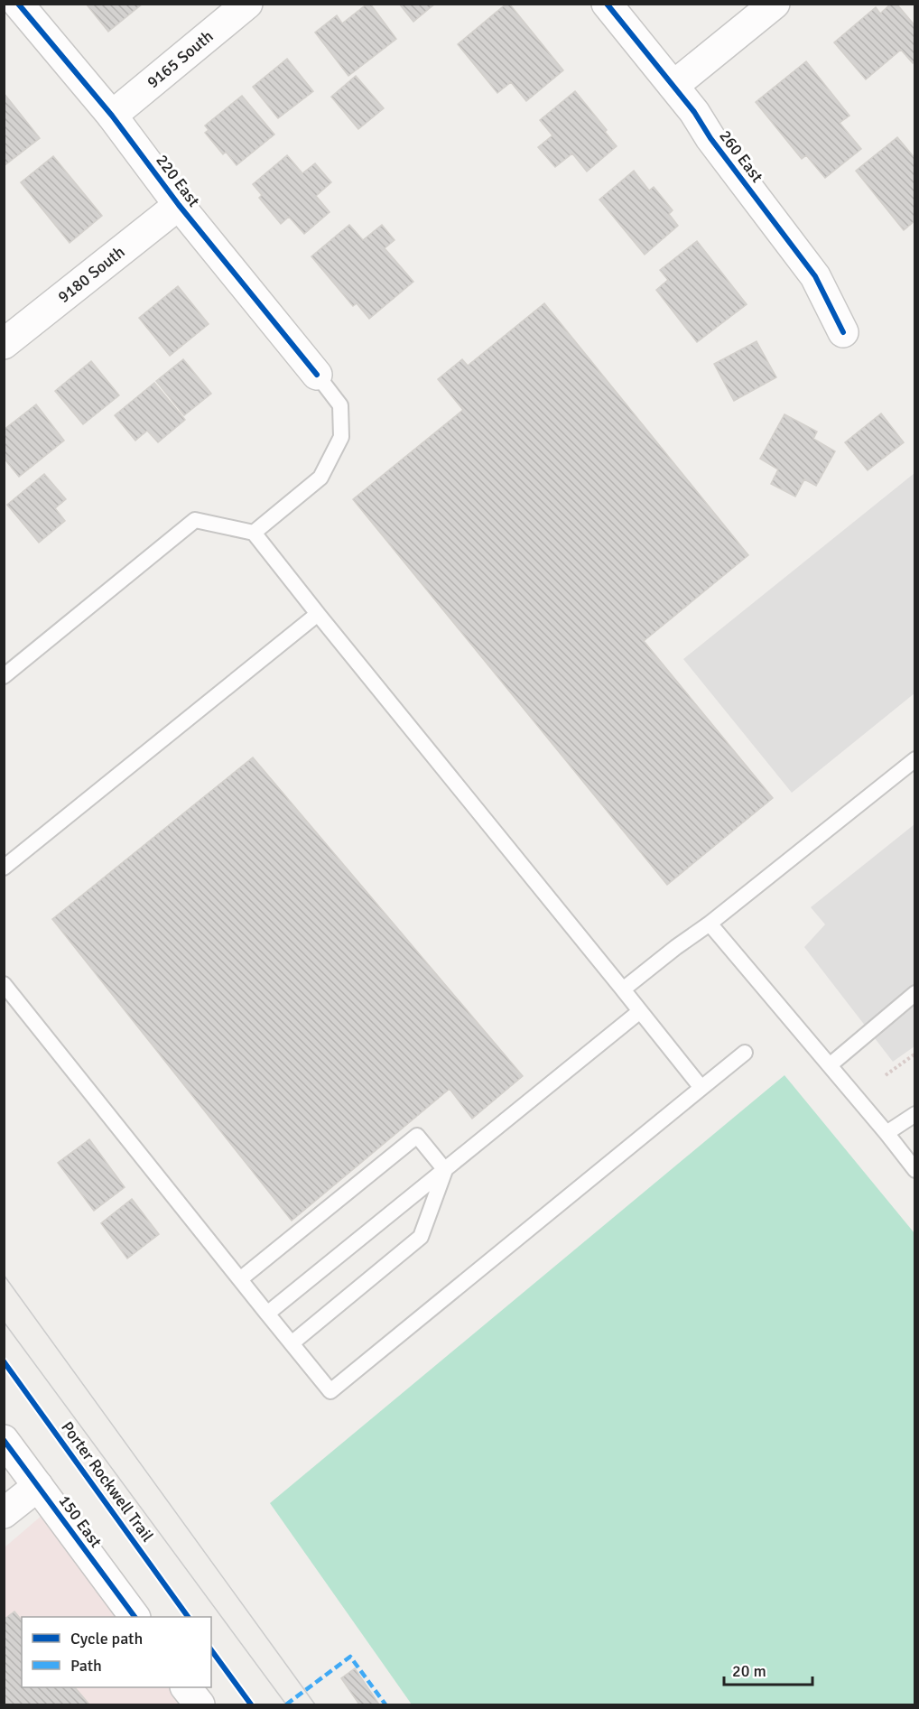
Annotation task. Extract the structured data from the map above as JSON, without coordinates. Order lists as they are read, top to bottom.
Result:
{
  "streets": {
    "street": [
      "9165 South",
      "260 East",
      "220 East",
      "9180 South",
      "150 East"
    ],
    "cycle path": ["Porter Rockwell Trail"]
  },
  "crossings": [
    ["9165 South", "220 East"],
    ["220 East", "9180 South"]
  ],
  "legend": ["Cycle path", "Path"],
  "scale_bar": "20 m"
}
